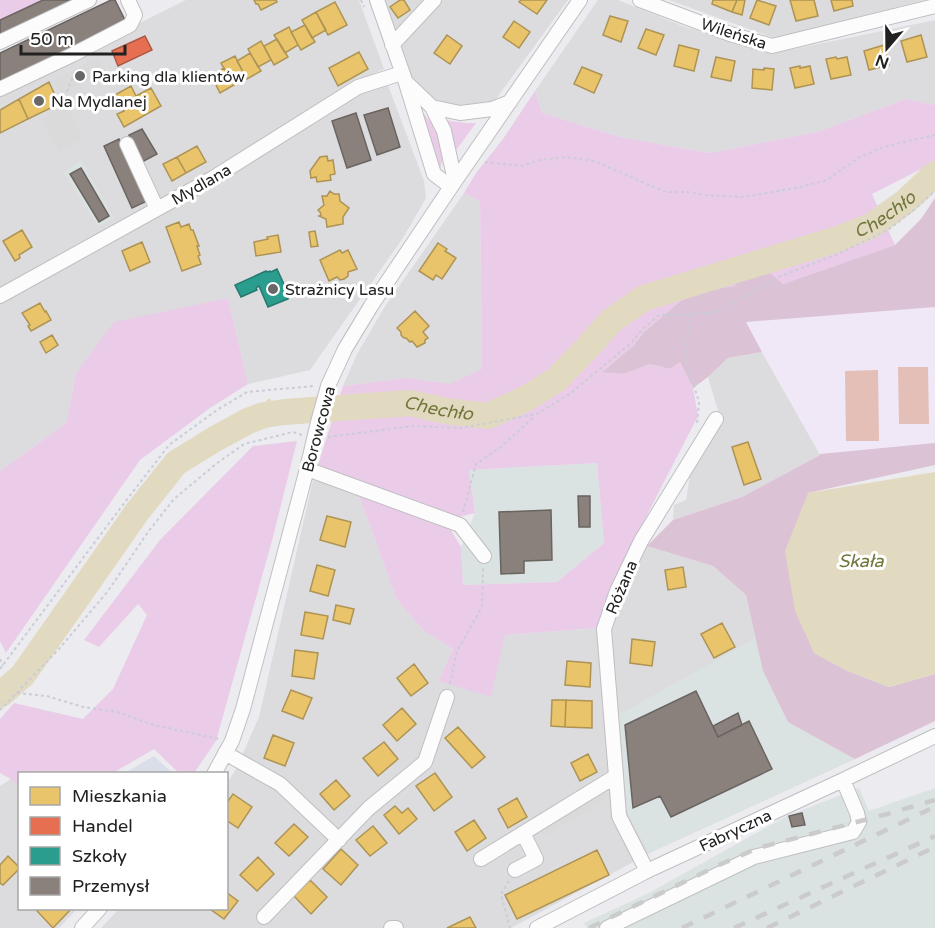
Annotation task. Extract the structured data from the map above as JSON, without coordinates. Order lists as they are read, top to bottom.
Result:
{
  "streets": {
    "street": [
      "Wileńska",
      "Mydlana",
      "Borowcowa",
      "Różana",
      "Fabryczna"
    ]
  },
  "crossings": [
    ["Różana", "Fabryczna"]
  ],
  "water": ["Chechło", "Skała"],
  "places": ["Parking dla klientów", "Na Mydlanej", "Strażnicy Lasu"],
  "legend": [
    "Mieszkania",
    "Handel",
    "Szkoły",
    "Przemysł"
  ],
  "scale_bar": "50 m",
  "north": "bottom"
}
